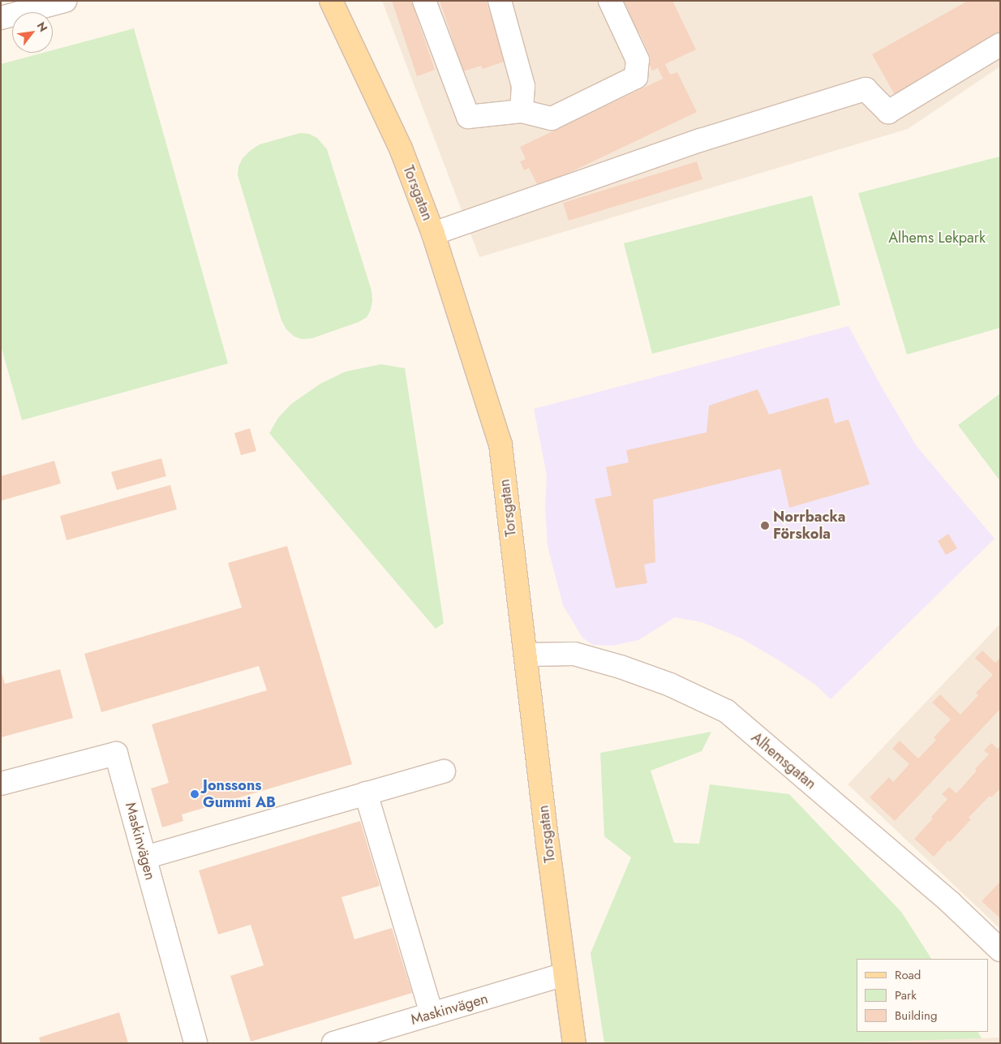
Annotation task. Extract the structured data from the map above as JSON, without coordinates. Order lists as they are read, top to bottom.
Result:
{
  "streets": {
    "main road": ["Torsgatan"],
    "street": ["Alhemsgatan", "Maskinvägen"]
  },
  "crossings": [
    ["Torsgatan", "Alhemsgatan"],
    ["Torsgatan", "Maskinvägen"]
  ],
  "parks": ["Alhems Lekpark"],
  "places": ["Norrbacka Förskola", "Jonssons Gummi AB"],
  "legend": ["Road", "Park", "Building"],
  "north": "top right"
}
